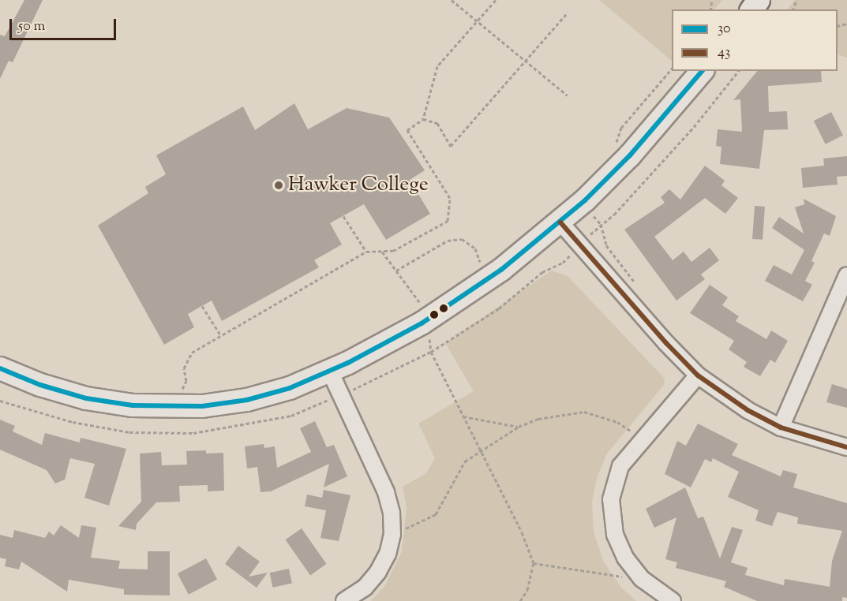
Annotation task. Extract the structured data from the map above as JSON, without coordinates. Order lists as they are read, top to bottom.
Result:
{
  "places": ["Hawker College"],
  "lines": ["transit line 30", "transit line 43"],
  "legend": ["30", "43"],
  "scale_bar": "50 m"
}
